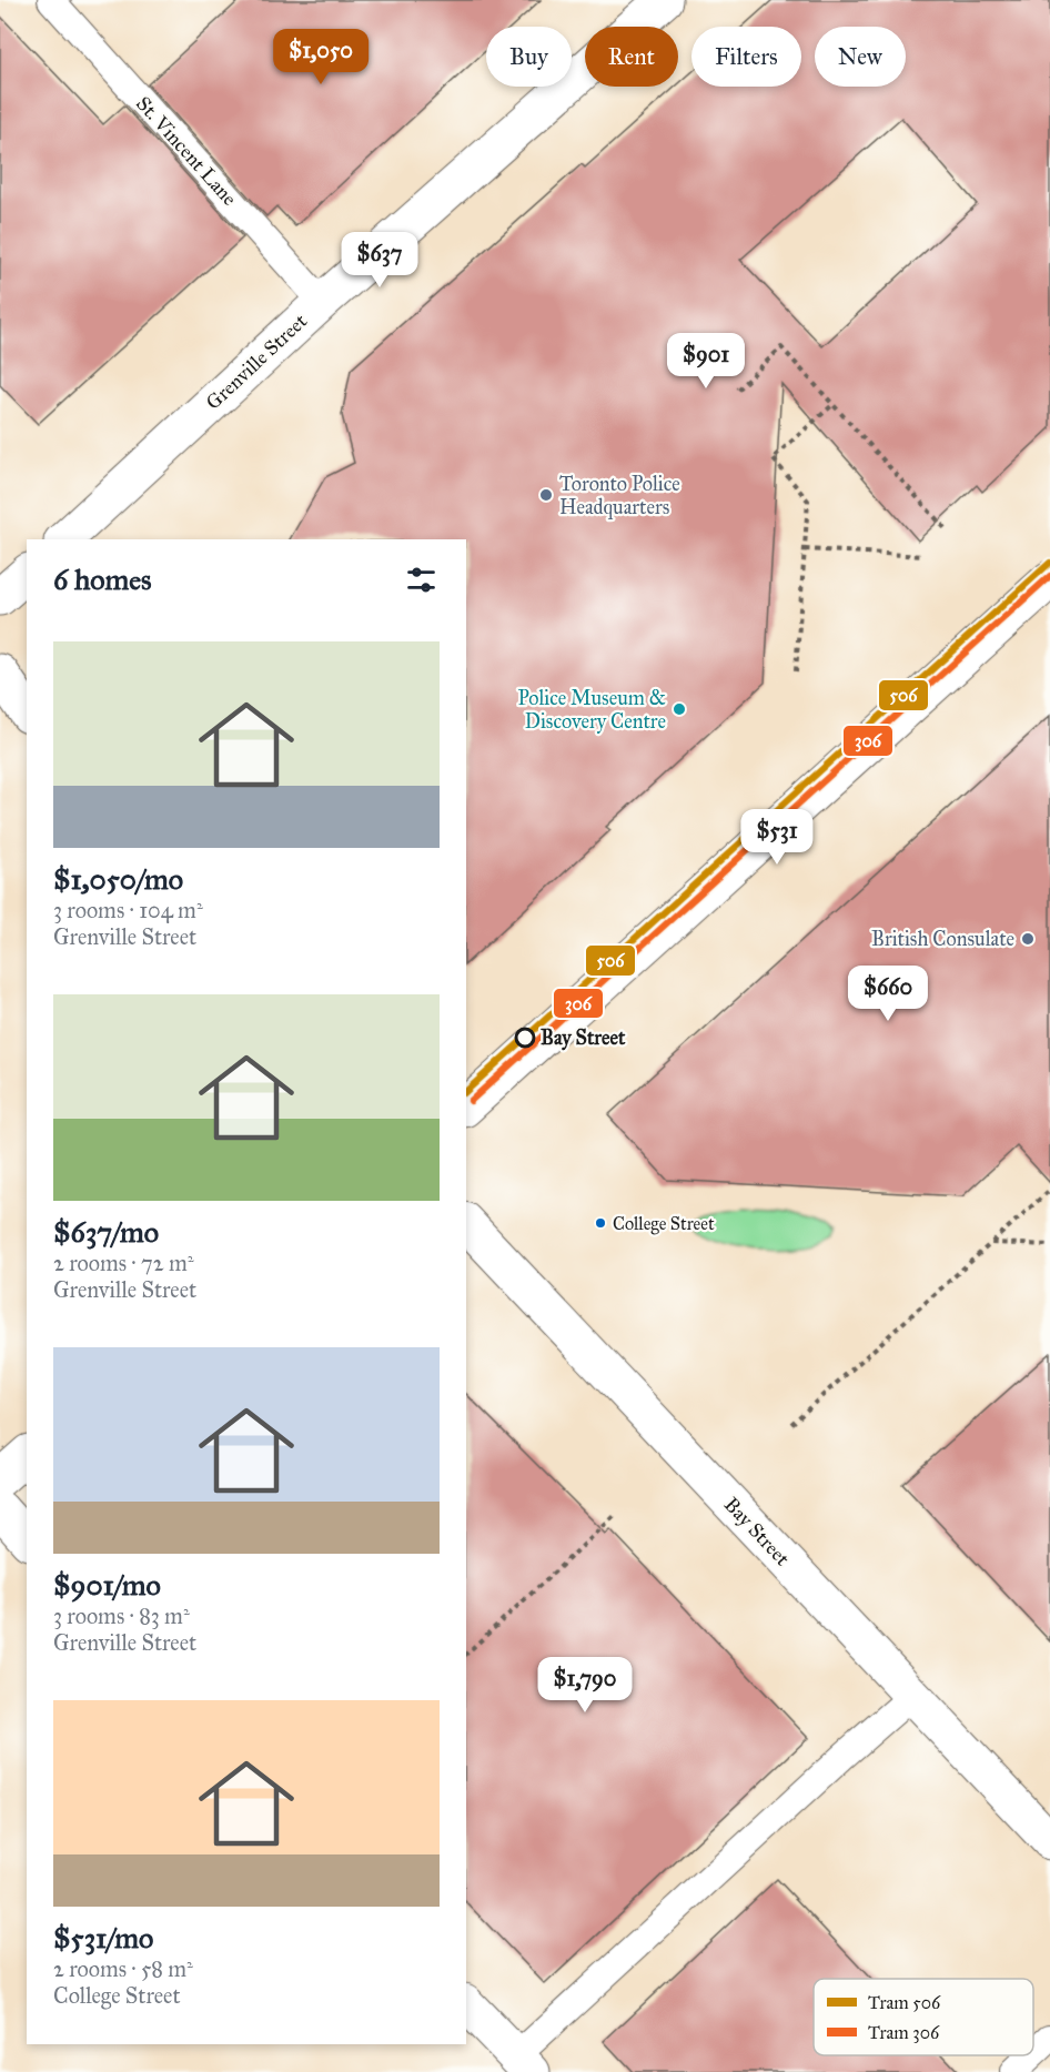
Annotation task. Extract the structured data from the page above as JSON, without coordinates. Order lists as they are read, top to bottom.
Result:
{
  "streets": {
    "main road": ["Grenville Street", "Bay Street"],
    "lane": ["St. Vincent Lane"]
  },
  "crossings": [
    ["St. Vincent Lane", "Grenville Street"]
  ],
  "places": [
    "Toronto Police Headquarters",
    "Police Museum & Discovery Centre",
    "British Consulate",
    "Bay Street",
    "College Street"
  ],
  "lines": ["tram line 506", "tram line 306"],
  "legend": ["Tram 506", "Tram 306"],
  "page": {
    "chip": [
      "Buy",
      "Rent",
      "Filters",
      "New"
    ],
    "price": [
      "$1,050",
      "$637",
      "$901",
      "$531",
      "$660",
      "$1,790"
    ],
    "heading": "6 homes",
    "list": [
      {
        "name": "$1,050/mo",
        "note": "3 rooms · 104 m² · Grenville Street"
      },
      {
        "name": "$637/mo",
        "note": "2 rooms · 72 m² · Grenville Street"
      },
      {
        "name": "$901/mo",
        "note": "3 rooms · 83 m² · Grenville Street"
      },
      {
        "name": "$531/mo",
        "note": "2 rooms · 58 m² · College Street"
      }
    ]
  }
}
